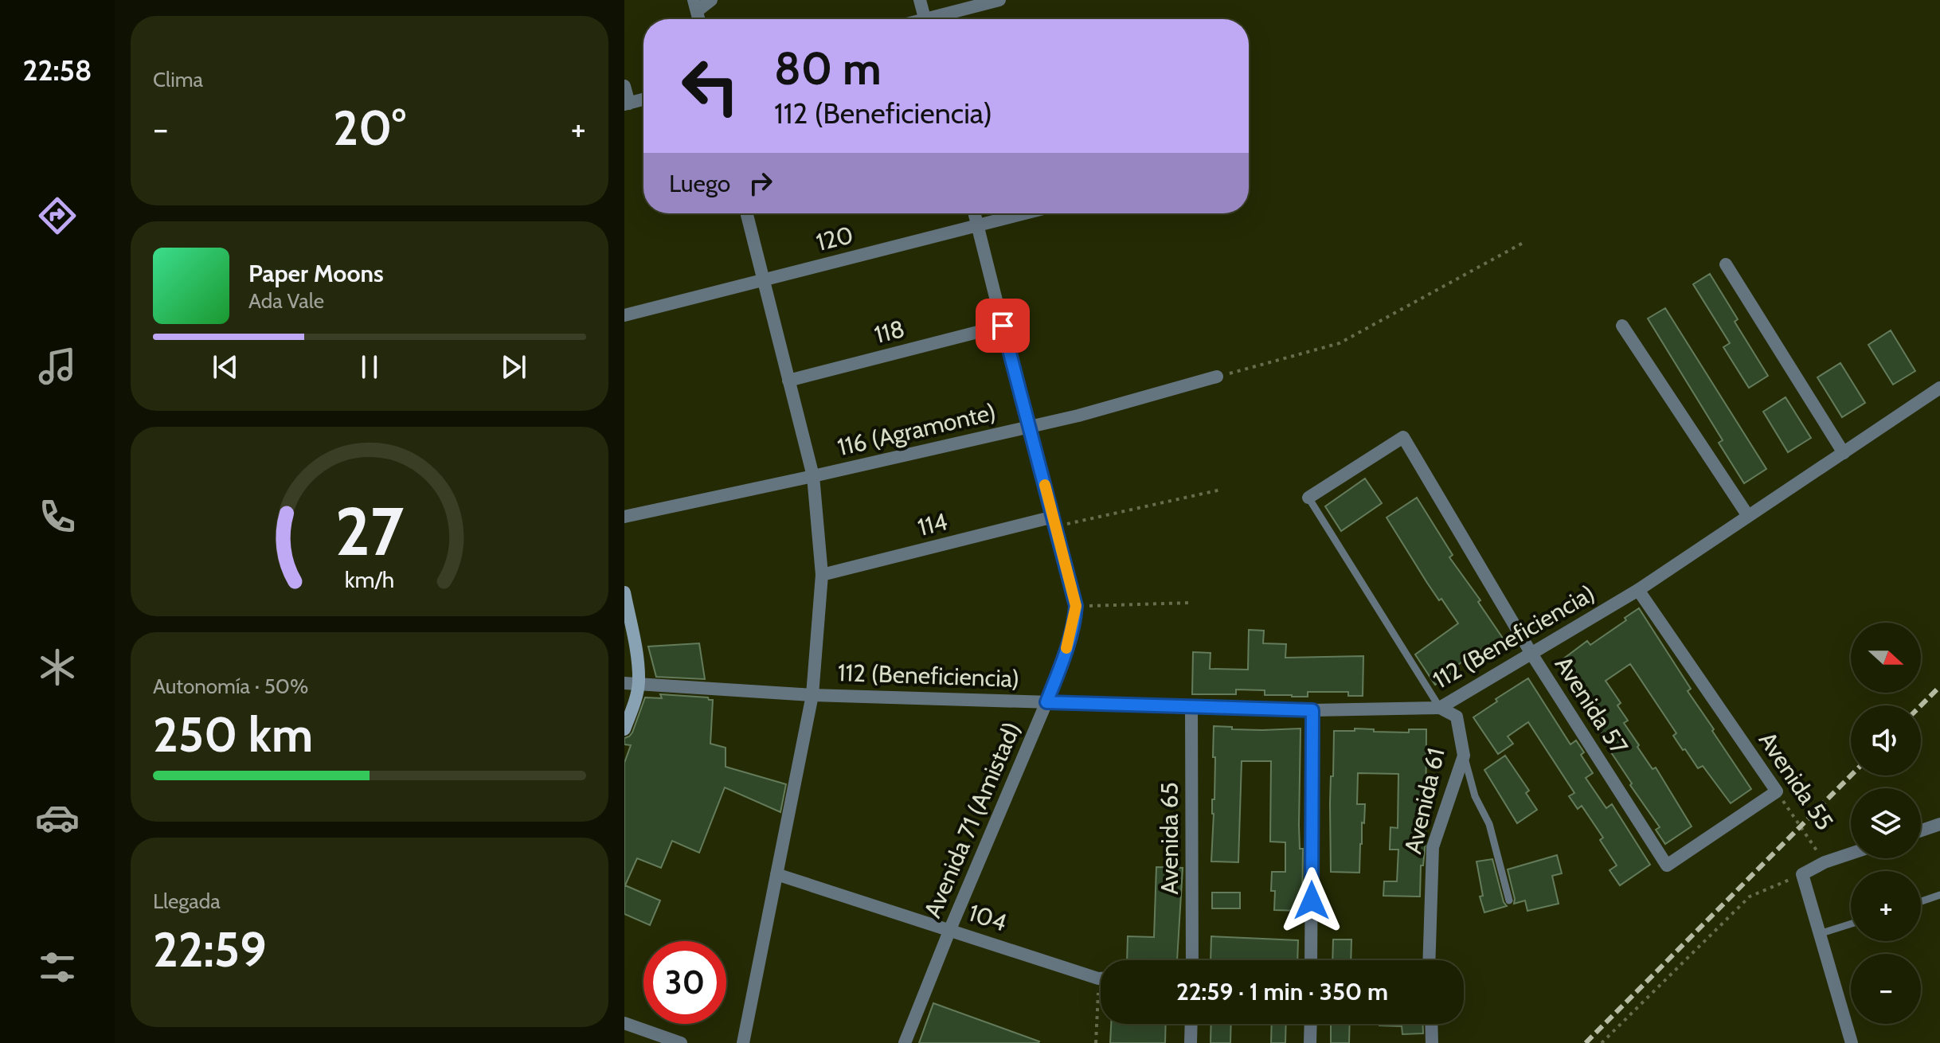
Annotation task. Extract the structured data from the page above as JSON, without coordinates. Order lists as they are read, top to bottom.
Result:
{
  "streets": {
    "street": [
      "120",
      "118",
      "116 (Agramonte)",
      "114",
      "112 (Beneficiencia)",
      "Avenida 57",
      "Avenida 55",
      "Avenida 61",
      "Avenida 71 (Amistad)",
      "Avenida 65",
      "104"
    ]
  },
  "crossings": [
    ["120", "Avenida 71 (Amistad)"],
    ["118", "Avenida 71 (Amistad)"],
    ["116 (Agramonte)", "Avenida 71 (Amistad)"],
    ["114", "Avenida 71 (Amistad)"],
    ["112 (Beneficiencia)", "Avenida 57"],
    ["112 (Beneficiencia)", "Avenida 55"],
    ["112 (Beneficiencia)", "Avenida 61"],
    ["112 (Beneficiencia)", "Avenida 71 (Amistad)"],
    ["112 (Beneficiencia)", "Avenida 65"],
    ["Avenida 57", "Avenida 55"],
    ["Avenida 57", "Avenida 61"],
    ["Avenida 71 (Amistad)", "104"]
  ],
  "north": "right",
  "page": {
    "tabs": "22:58",
    "tile": [
      "Clima",
      ["Autonomía · 50%", "250 km"],
      ["Llegada", "22:59"]
    ],
    "turn": ["80 m", "112 (Beneficiencia)"],
    "heat": ["−", "20°", "+"],
    "then": "Luego",
    "song": ["Paper Moons", "Ada Vale"],
    "map_buttons": ["+", "−"],
    "limit": "30",
    "trip": "22:59 · 1 min · 350 m",
    "gauge": ["27", "km/h"]
  }
}
